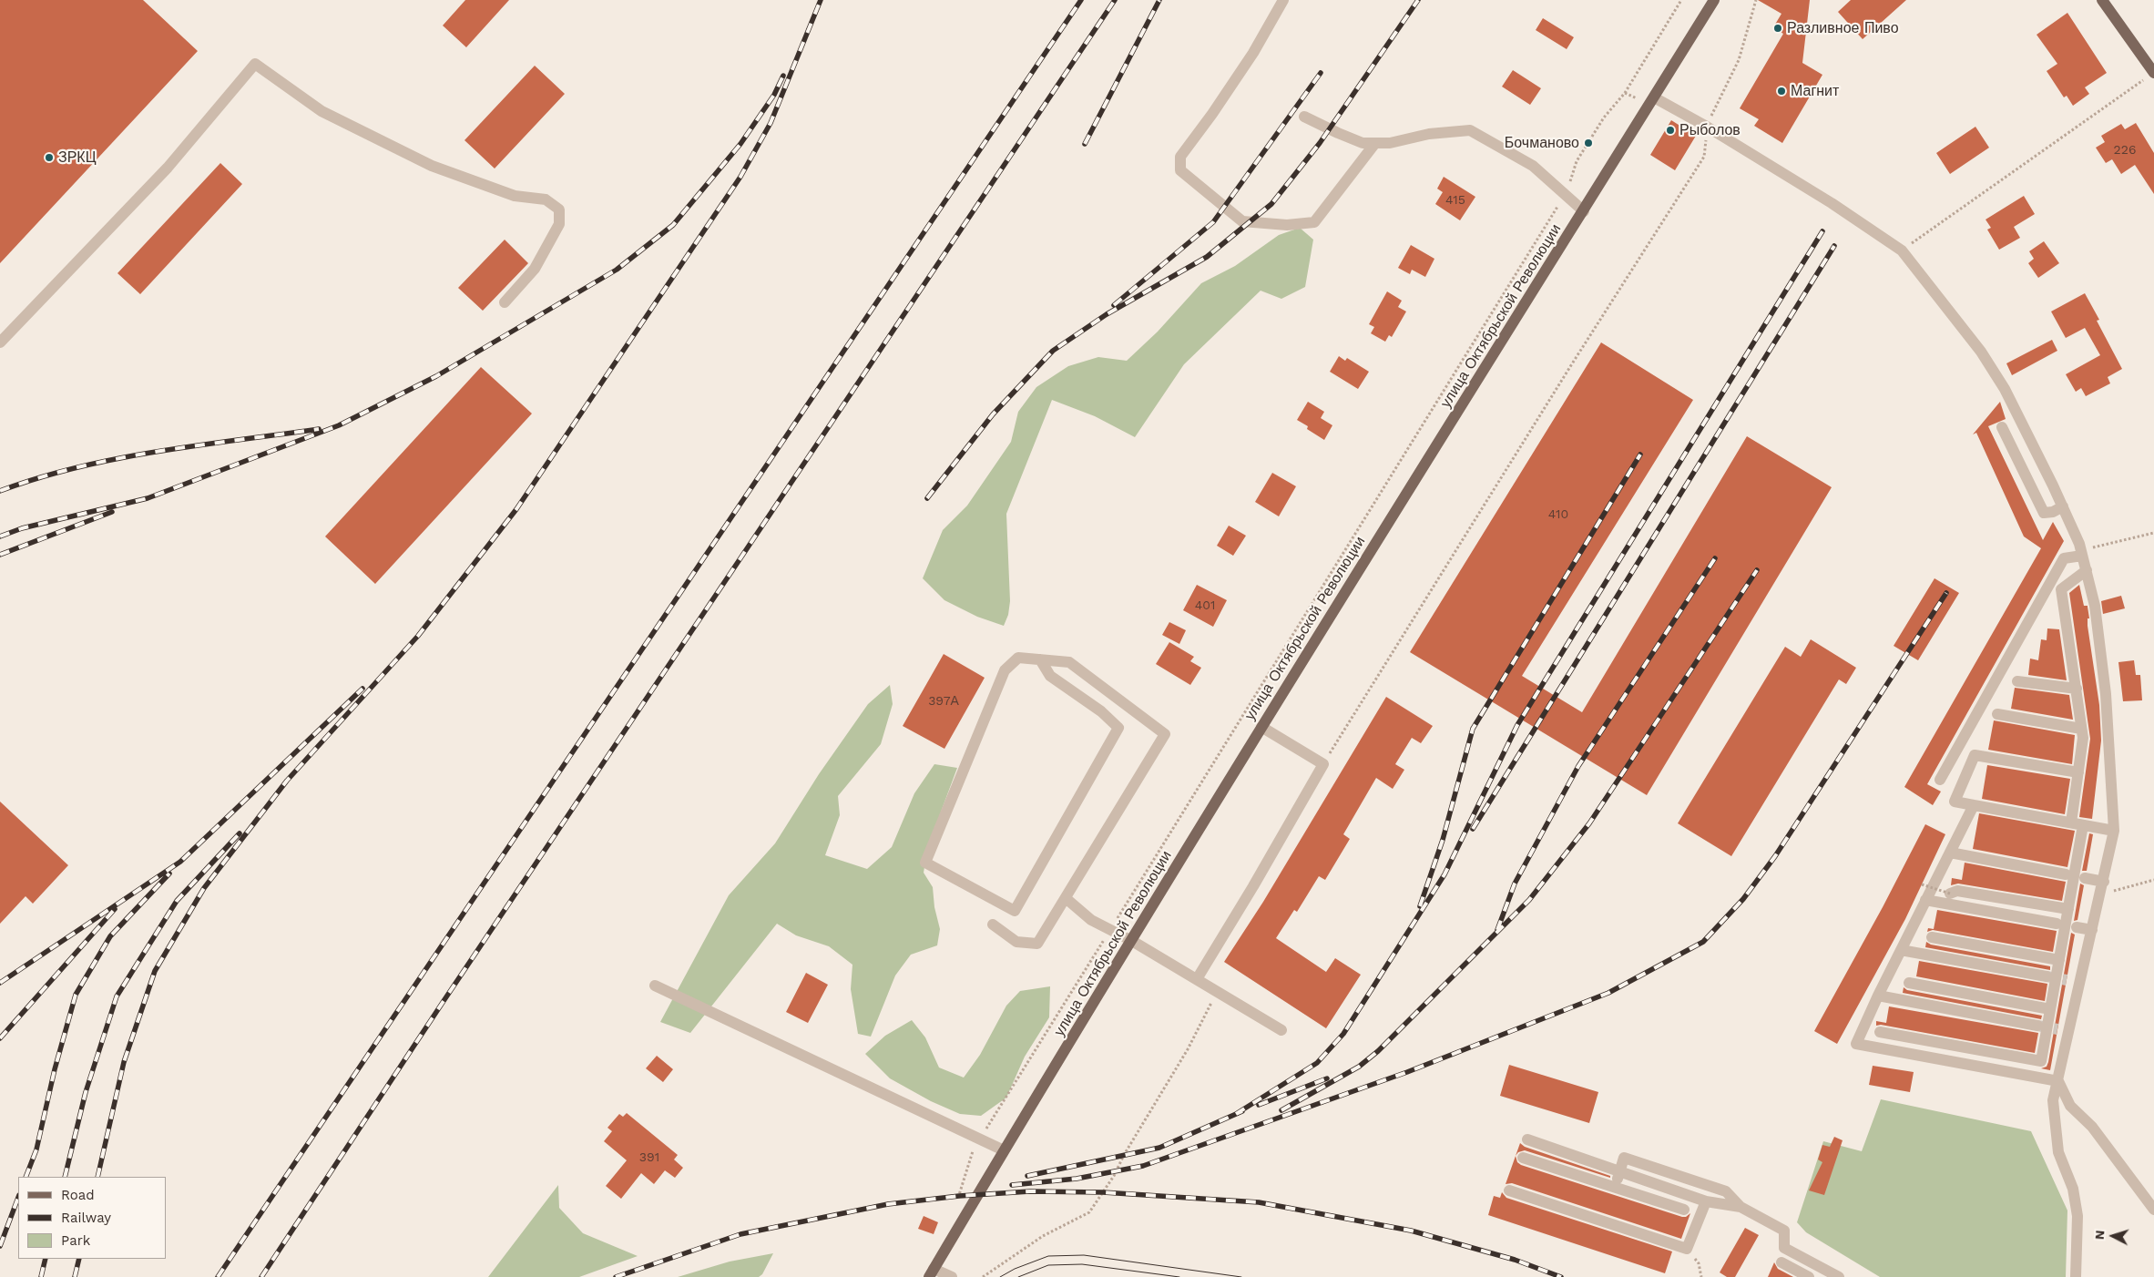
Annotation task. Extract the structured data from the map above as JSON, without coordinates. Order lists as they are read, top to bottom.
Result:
{
  "streets": {
    "main road": ["улица Октябрьской Революции"]
  },
  "places": [
    "Разливное Пиво",
    "Магнит",
    "Рыболов",
    "Бочманово",
    "ЗРКЦ"
  ],
  "house_numbers": [
    "226",
    "415",
    "410",
    "401",
    "397А",
    "391"
  ],
  "legend": ["Road", "Railway", "Park"],
  "north": "left"
}
